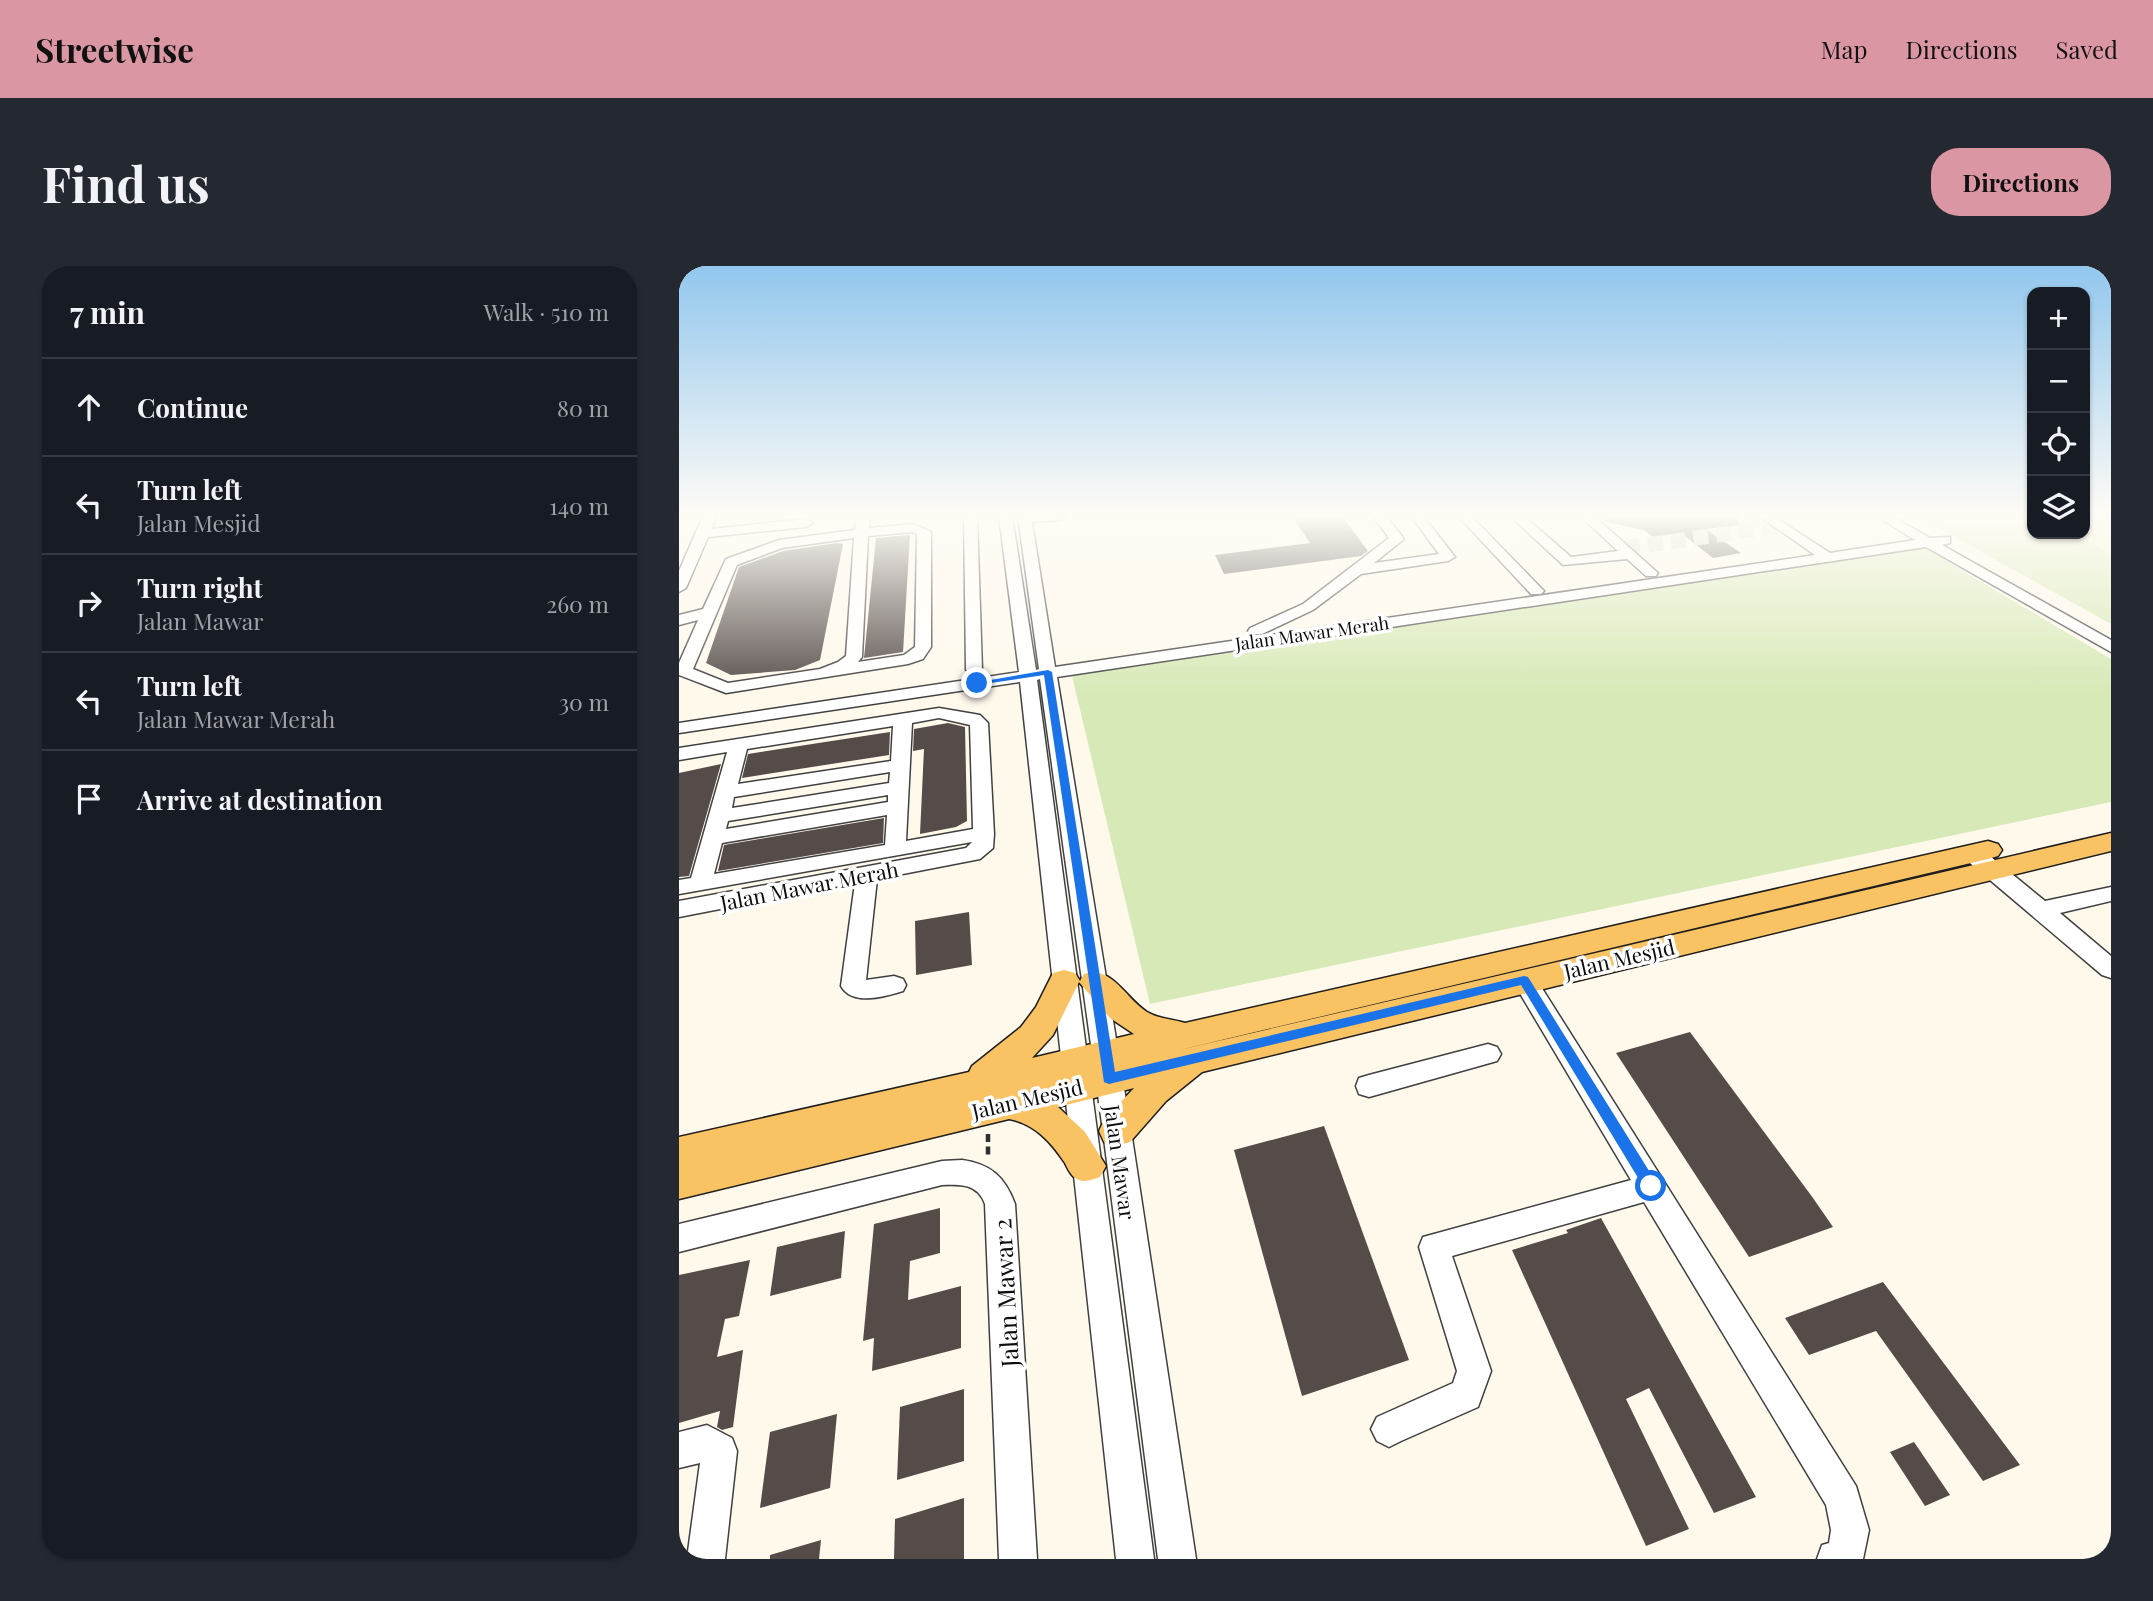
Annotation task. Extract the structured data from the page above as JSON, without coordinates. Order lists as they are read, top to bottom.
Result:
{
  "streets": {
    "main road": ["Jalan Mesjid"],
    "street": ["Jalan Mawar Merah", "Jalan Mawar", "Jalan Mawar 2"]
  },
  "crossings": [
    ["Jalan Mawar Merah", "Jalan Mawar"],
    ["Jalan Mesjid", "Jalan Mawar"]
  ],
  "page": {
    "header": "Streetwise",
    "nav": ["Map", "Directions", "Saved"],
    "buttons": "Directions",
    "title": "Find us",
    "heading": ["7 min", "Walk · 510 m"],
    "map_buttons": ["+", "−"],
    "list": [
      ["Continue", "80 m"],
      ["Turn left", "Jalan Mesjid", "140 m"],
      ["Turn right", "Jalan Mawar", "260 m"],
      ["Turn left", "Jalan Mawar Merah", "30 m"],
      "Arrive at destination"
    ]
  }
}
